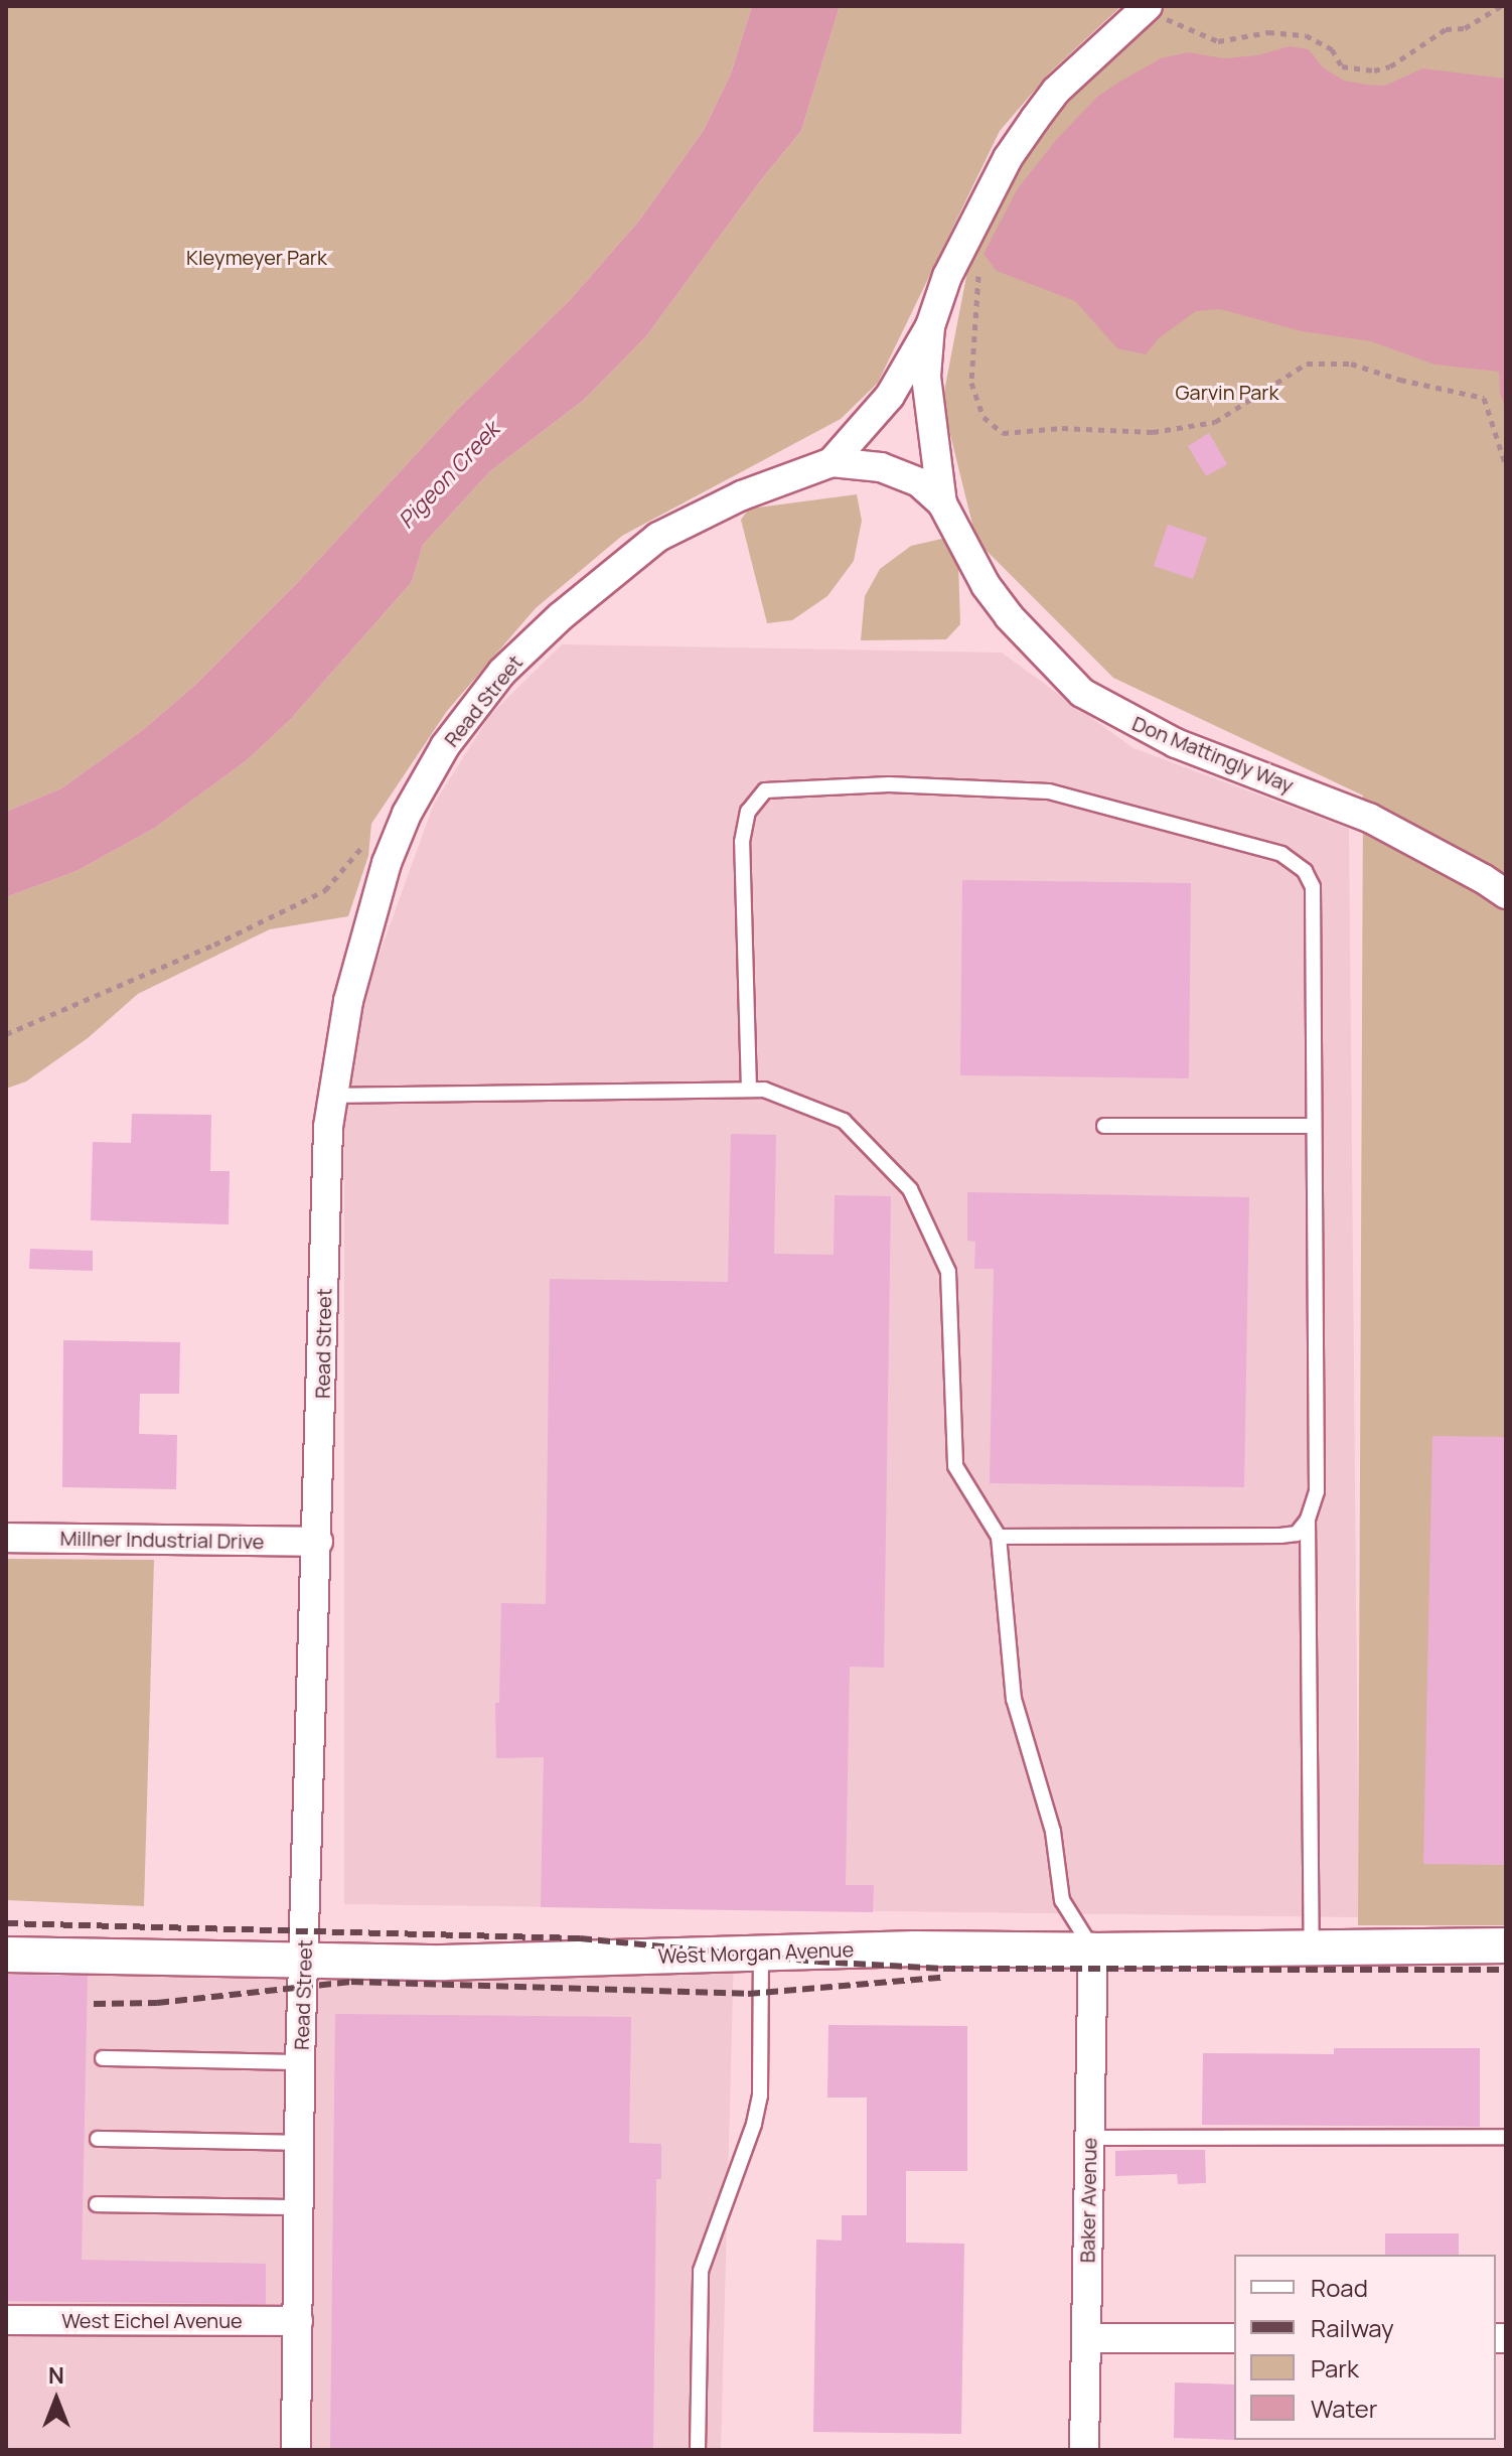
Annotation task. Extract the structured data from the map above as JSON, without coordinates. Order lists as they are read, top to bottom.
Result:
{
  "streets": {
    "street": [
      "Read Street",
      "Don Mattingly Way",
      "Millner Industrial Drive",
      "West Morgan Avenue",
      "Baker Avenue",
      "West Eichel Avenue"
    ]
  },
  "crossings": [
    ["Read Street", "Don Mattingly Way"],
    ["Read Street", "Millner Industrial Drive"],
    ["Read Street", "West Morgan Avenue"],
    ["Read Street", "West Eichel Avenue"],
    ["West Morgan Avenue", "Baker Avenue"]
  ],
  "water": ["Pigeon Creek"],
  "parks": ["Kleymeyer Park", "Garvin Park"],
  "legend": [
    "Road",
    "Railway",
    "Park",
    "Water"
  ],
  "north": "top"
}
